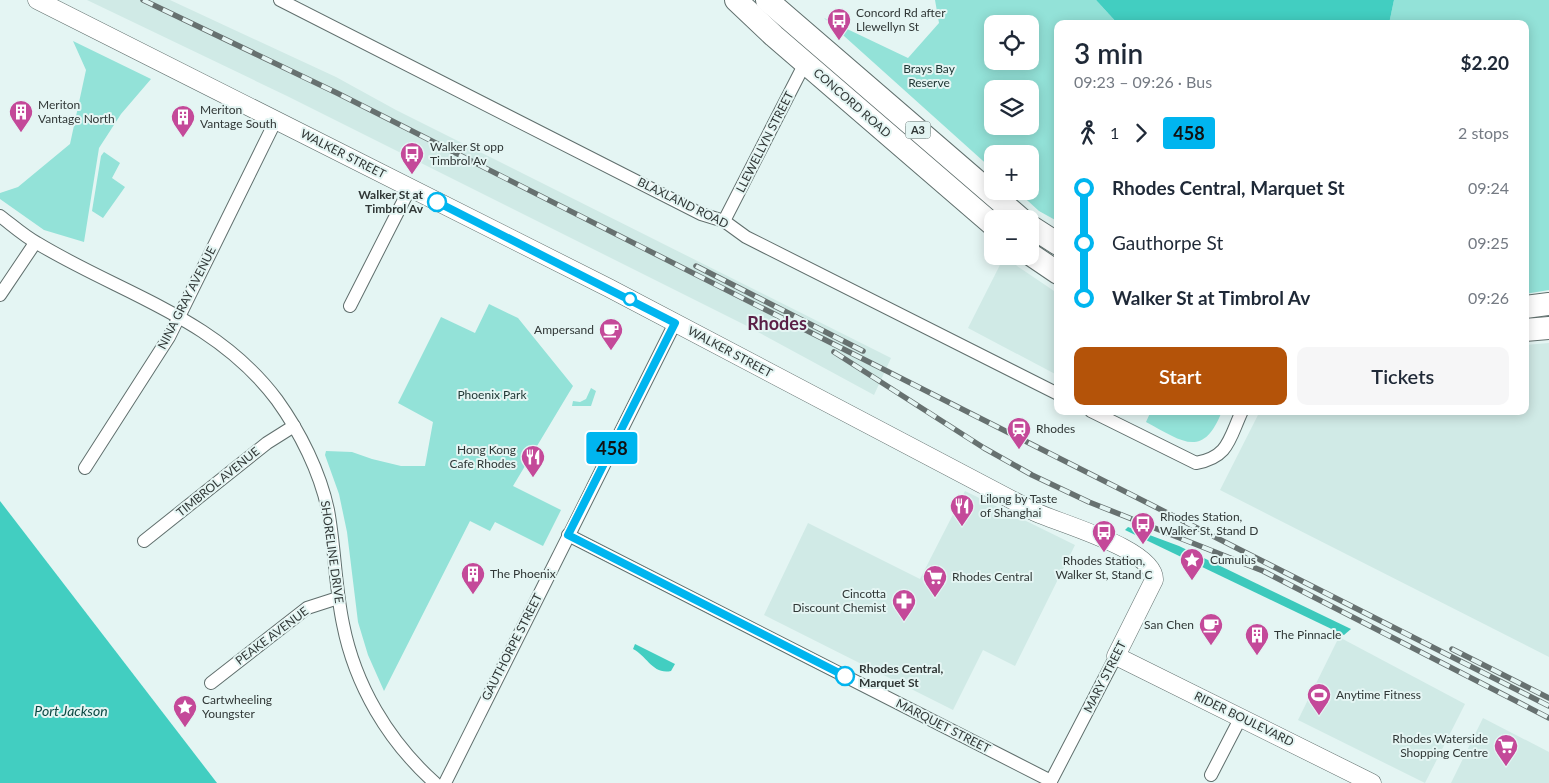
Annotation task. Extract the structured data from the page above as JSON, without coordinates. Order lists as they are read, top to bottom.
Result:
{
  "streets": {
    "highway": ["CONCORD ROAD", "A3"],
    "street": [
      "LLEWELLYN STREET",
      "WALKER STREET",
      "BLAXLAND ROAD",
      "NINA GRAY AVENUE",
      "TIMBROL AVENUE",
      "SHORELINE DRIVE",
      "PEAKE AVENUE",
      "GAUTHORPE STREET",
      "MARY STREET",
      "RIDER BOULEVARD",
      "MARQUET STREET"
    ]
  },
  "crossings": [
    ["CONCORD ROAD", "LLEWELLYN STREET"],
    ["LLEWELLYN STREET", "BLAXLAND ROAD"],
    ["WALKER STREET", "NINA GRAY AVENUE"],
    ["WALKER STREET", "GAUTHORPE STREET"],
    ["WALKER STREET", "MARY STREET"],
    ["NINA GRAY AVENUE", "SHORELINE DRIVE"],
    ["TIMBROL AVENUE", "SHORELINE DRIVE"],
    ["SHORELINE DRIVE", "PEAKE AVENUE"],
    ["GAUTHORPE STREET", "MARQUET STREET"],
    ["MARY STREET", "RIDER BOULEVARD"],
    ["MARY STREET", "MARQUET STREET"]
  ],
  "districts": ["Rhodes"],
  "water": ["Port Jackson"],
  "parks": ["Brays Bay Reserve", "Phoenix Park"],
  "places": {
    "bus stop": [
      "Concord Rd after Llewellyn St",
      "Walker St opp Timbrol Av",
      "Rhodes Station, Walker St, Stand D",
      "Rhodes Station, Walker St, Stand C"
    ],
    "building": [
      "Meriton Vantage North",
      "Meriton Vantage South",
      "The Phoenix",
      "The Pinnacle"
    ],
    "other": ["Walker St at Timbrol Av", "Rhodes Central, Marquet St"],
    "cafe": ["Ampersand", "San Chen"],
    "station": ["Rhodes"],
    "restaurant": ["Hong Kong Cafe Rhodes", "Lilong by Taste of Shanghai"],
    "place": ["Cumulus", "Cartwheeling Youngster"],
    "supermarket": ["Rhodes Central", "Rhodes Waterside Shopping Centre"],
    "pharmacy": ["Cincotta Discount Chemist"],
    "sports": ["Anytime Fitness"]
  },
  "lines": ["bus line 458"],
  "page": {
    "on_map": "458",
    "map_buttons": ["+", "−"],
    "heading": ["3 min", "09:23 – 09:26 · Bus", "$2.20"],
    "legs": ["1", "458", "2 stops"],
    "list": [
      {
        "name": "Rhodes Central, Marquet St",
        "value": "09:24"
      },
      {
        "name": "Gauthorpe St",
        "value": "09:25"
      },
      {
        "name": "Walker St at Timbrol Av",
        "value": "09:26"
      }
    ],
    "buttons": ["Start", "Tickets"]
  }
}
